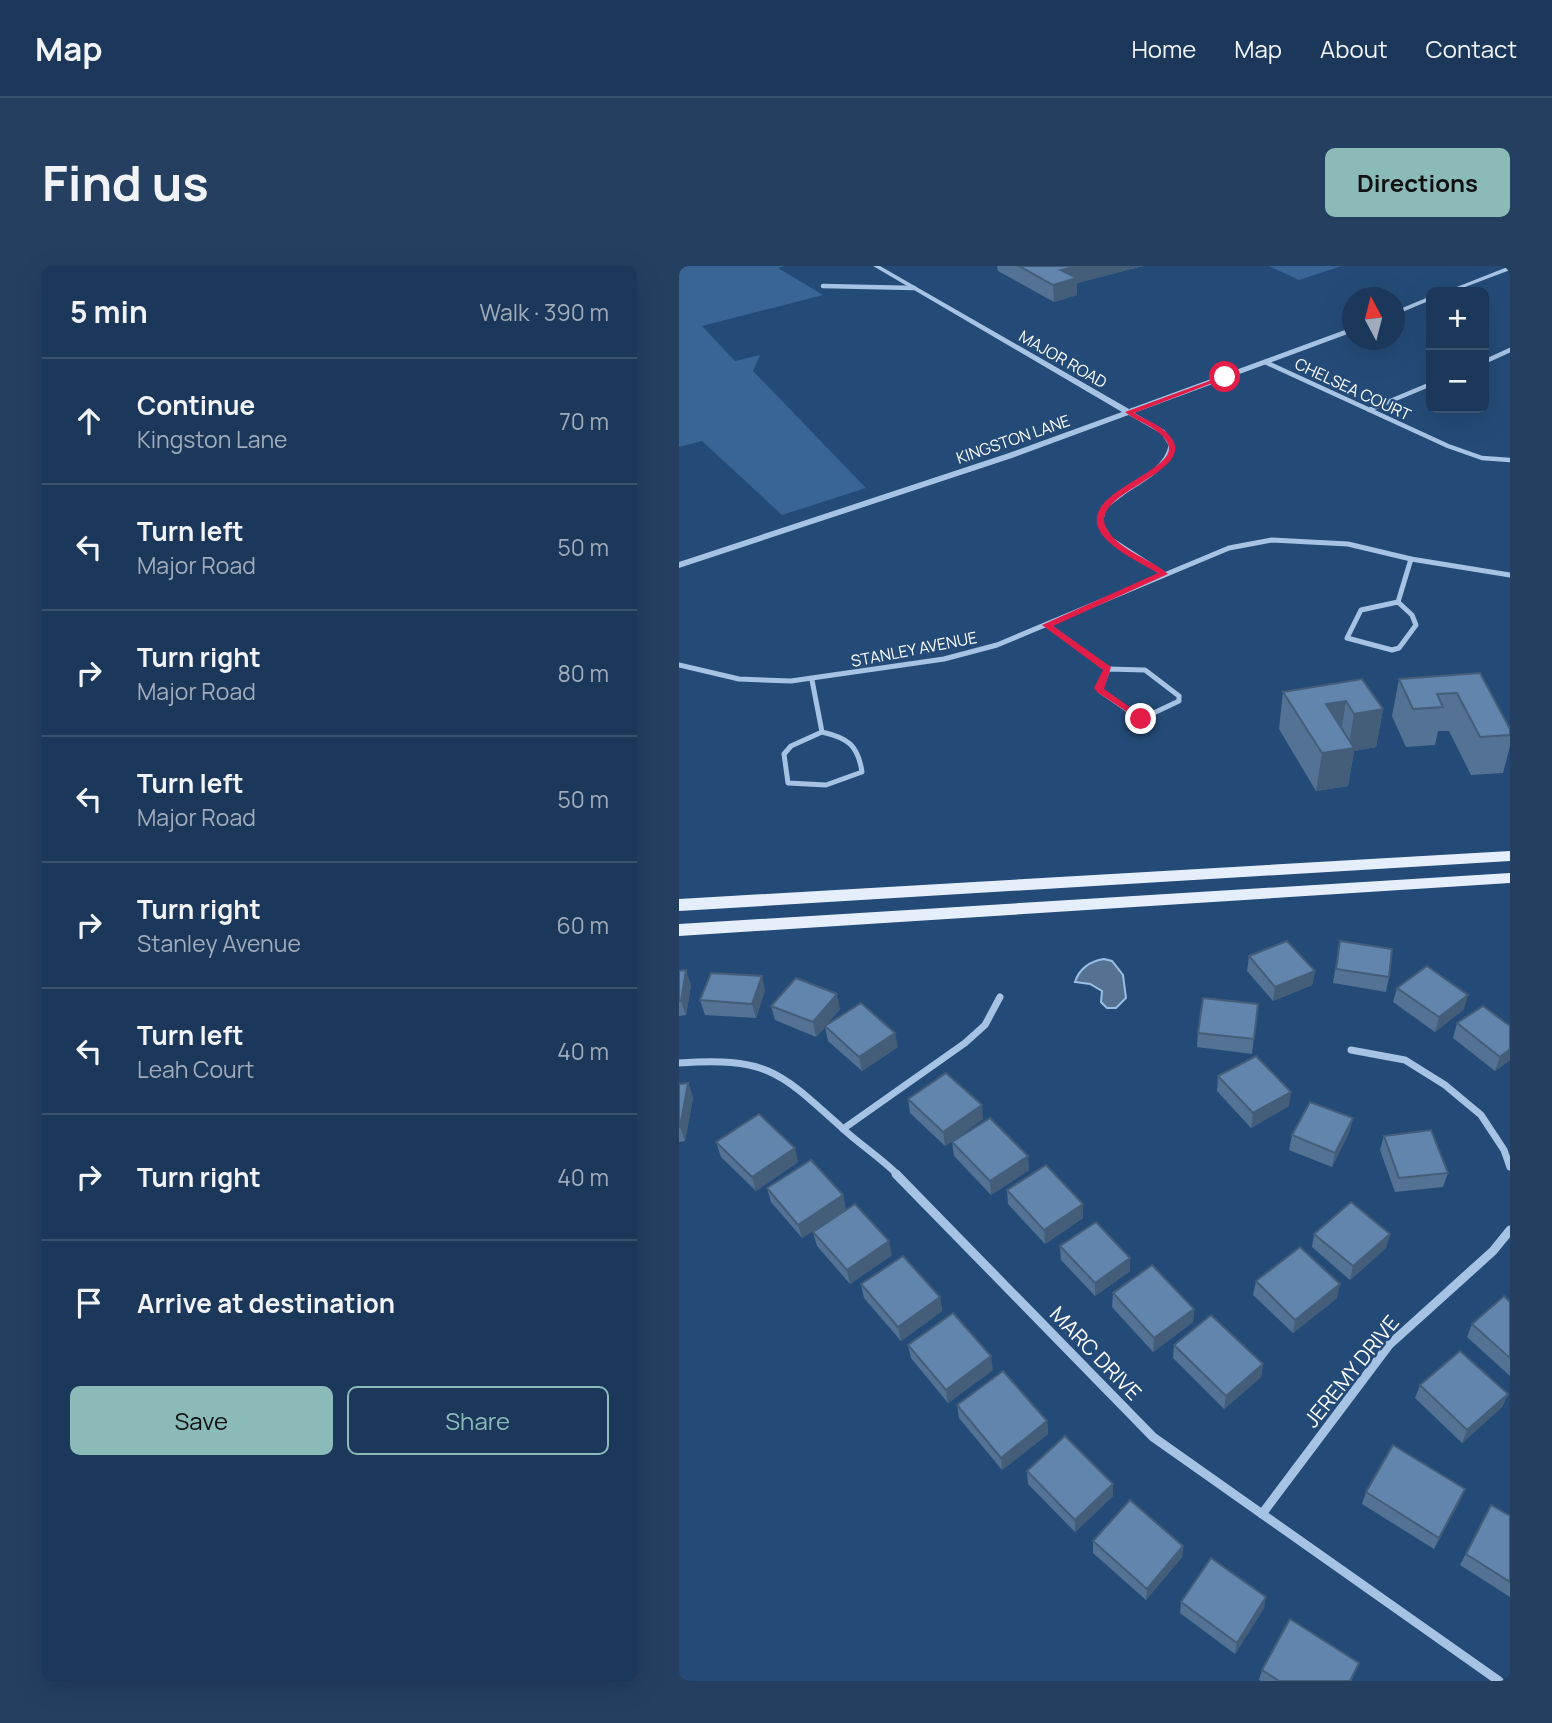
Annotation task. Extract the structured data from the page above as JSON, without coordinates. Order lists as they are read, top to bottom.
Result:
{
  "streets": {
    "street": [
      "MAJOR ROAD",
      "CHELSEA COURT",
      "KINGSTON LANE",
      "STANLEY AVENUE",
      "MARC DRIVE",
      "JEREMY DRIVE"
    ]
  },
  "crossings": [
    ["MAJOR ROAD", "KINGSTON LANE"],
    ["MAJOR ROAD", "STANLEY AVENUE"],
    ["CHELSEA COURT", "KINGSTON LANE"],
    ["MARC DRIVE", "JEREMY DRIVE"]
  ],
  "north": "top",
  "page": {
    "header": "Map",
    "nav": [
      "Home",
      "Map",
      "About",
      "Contact"
    ],
    "buttons": [
      "Directions",
      ["Save", "Share"]
    ],
    "title": "Find us",
    "heading": ["5 min", "Walk · 390 m"],
    "map_buttons": ["+", "−"],
    "list": [
      ["Continue", "Kingston Lane", "70 m"],
      ["Turn left", "Major Road", "50 m"],
      ["Turn right", "Major Road", "80 m"],
      ["Turn left", "Major Road", "50 m"],
      ["Turn right", "Stanley Avenue", "60 m"],
      ["Turn left", "Leah Court", "40 m"],
      ["Turn right", "40 m"],
      "Arrive at destination"
    ]
  }
}
